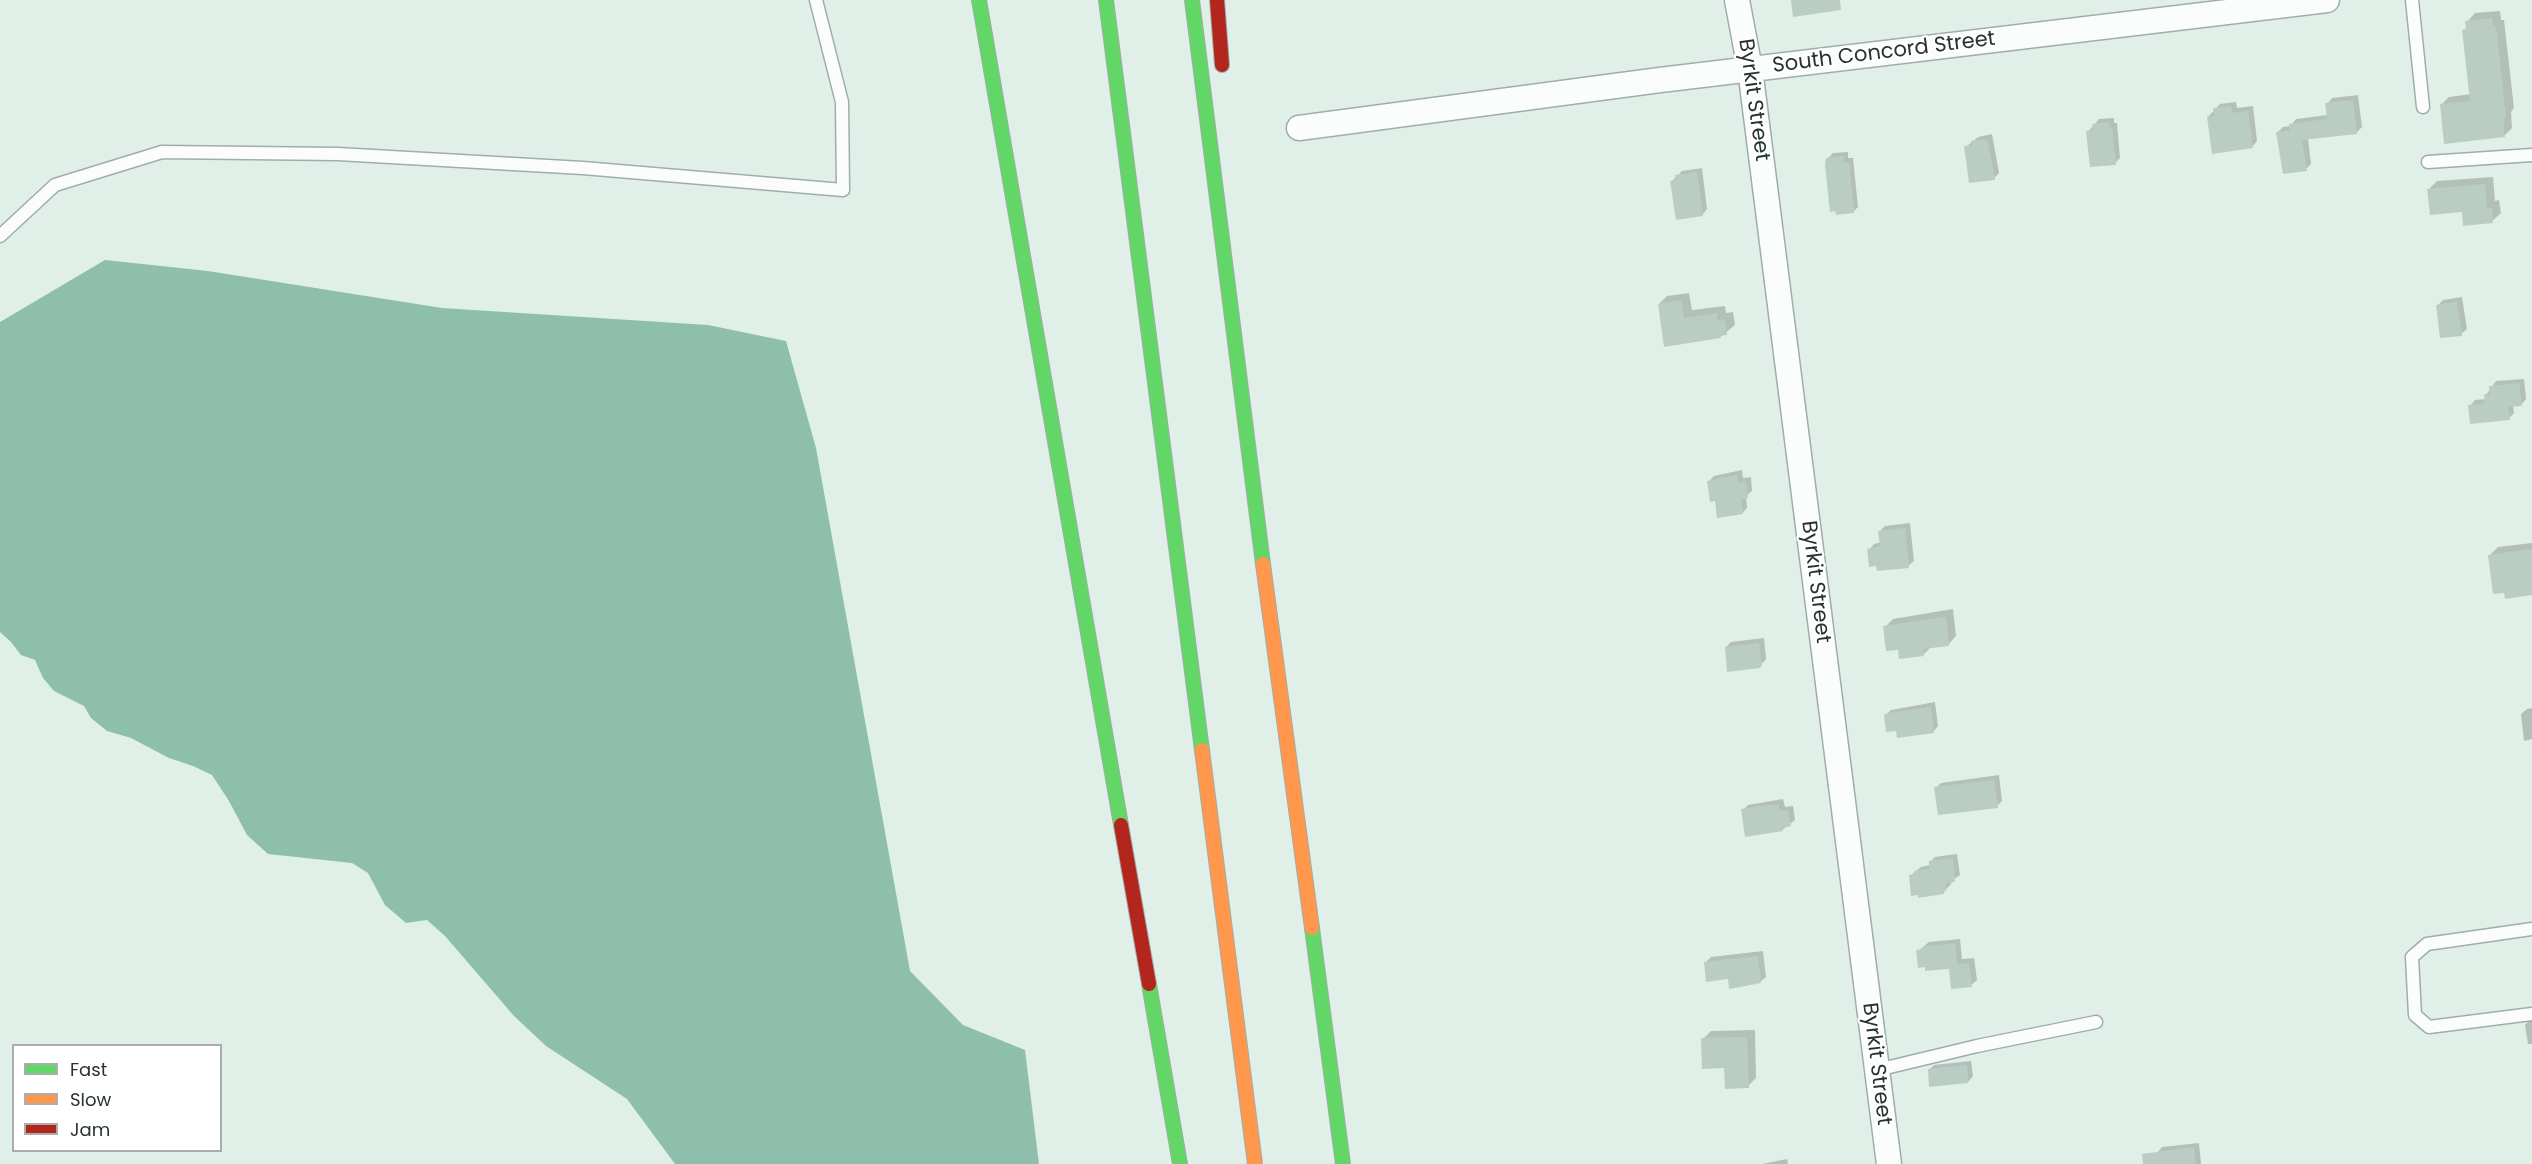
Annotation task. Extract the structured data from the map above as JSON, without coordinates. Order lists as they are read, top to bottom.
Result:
{
  "streets": {
    "street": ["South Concord Street", "Byrkit Street"]
  },
  "crossings": [
    ["South Concord Street", "Byrkit Street"]
  ],
  "legend": ["Fast", "Slow", "Jam"]
}
